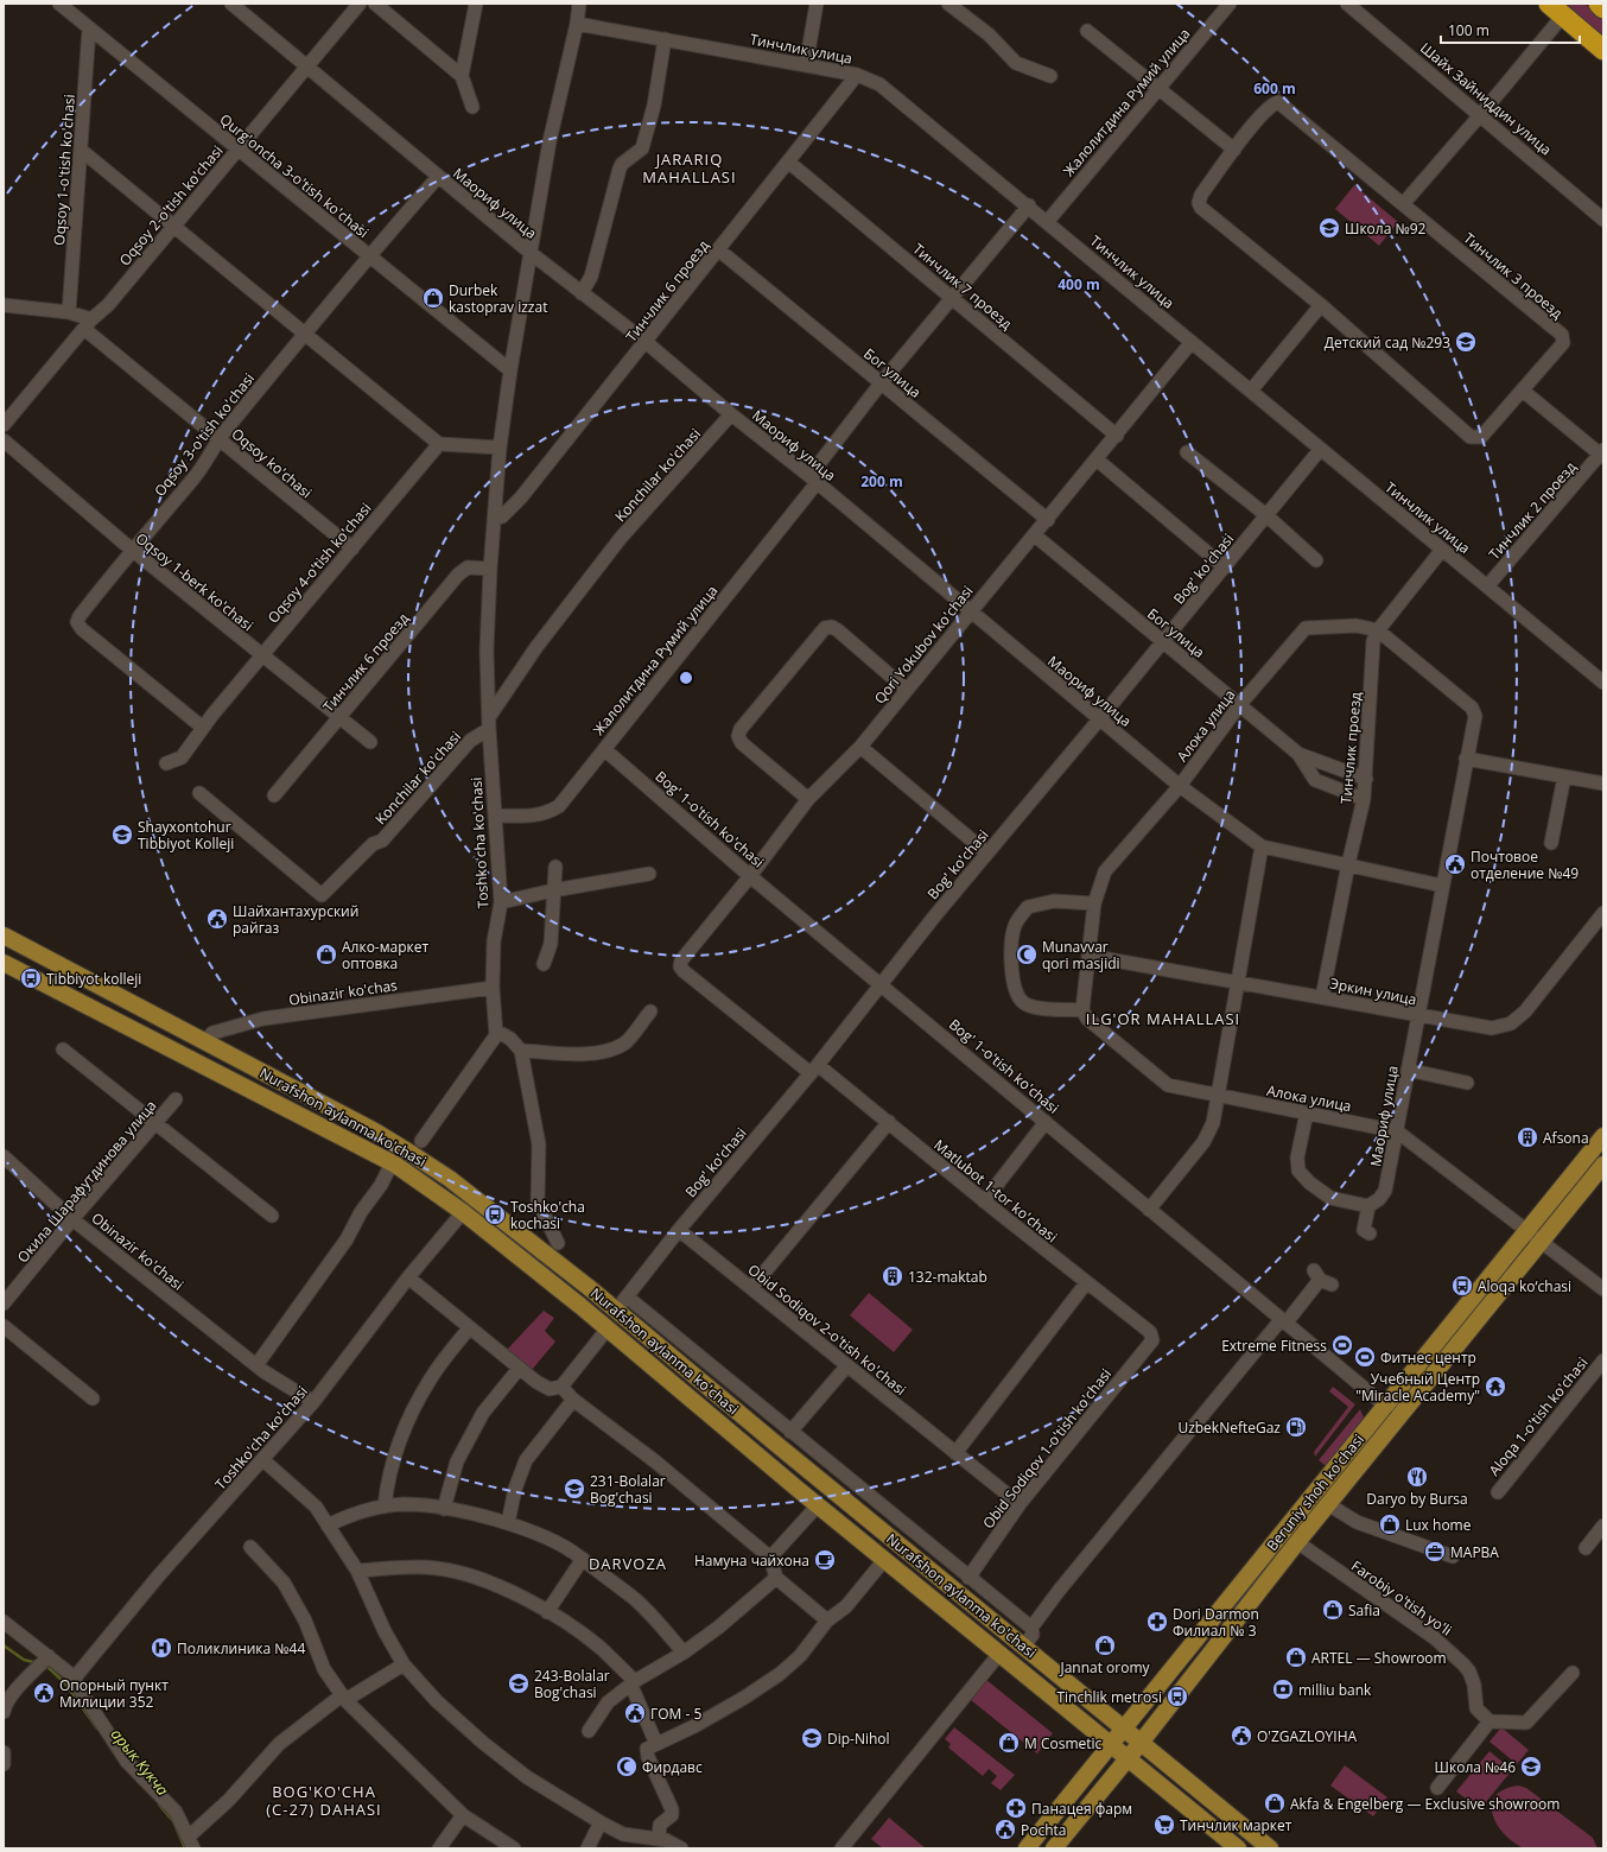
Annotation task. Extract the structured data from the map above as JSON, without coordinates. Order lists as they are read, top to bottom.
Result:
{
  "streets": {
    "main road": ["Nurafshon aylanma ko'chasi", "Beruniy shoh ko'chasi"],
    "street": [
      "Тинчлик улица",
      "Шайх Зайниддин улица",
      "Жалолитдина Румий улица",
      "Oqsoy 1-o'tish ko'chasi",
      "Qurg'oncha 3-o'tish ko'chasi",
      "Маориф улица",
      "Oqsoy 2-o'tish ko'chasi",
      "Тинчлик 3 проезд",
      "Тинчлик 7 проезд",
      "Тинчлик 6 проезд",
      "Бог улица",
      "Oqsoy 3-o'tish ko'chasi",
      "Oqsoy ko'chasi",
      "Konchilar ko'chasi",
      "Тинчлик 2 проезд",
      "Oqsoy 4-o'tish ko'chasi",
      "Bog' ko'chasi",
      "Oqsoy 1-berk ko'chasi",
      "Qori Yokubov ko'chasi",
      "Алока улица",
      "Тинчлик проезд",
      "Bog' 1-o'tish ko'chasi",
      "Toshkoʻcha koʻchasi",
      "Эркин улица",
      "Obinazir ko'chas",
      "Окила Шарафутдинова улица",
      "Matlubot 1-tor ko'chasi",
      "Obinazir ko'chasi",
      "Obid Sodiqov 2-o'tish ko'chasi",
      "Aloqa 1-o'tish ko'chasi",
      "Toshko'cha ko'chasi",
      "Obid Sodiqov 1-o'tish ko'chasi",
      "Farobiy o'tish yo'li"
    ]
  },
  "crossings": [
    ["Тинчлик улица", "Жалолитдина Румий улица"],
    ["Тинчлик улица", "Тинчлик 6 проезд"],
    ["Тинчлик улица", "Тинчлик 2 проезд"],
    ["Тинчлик улица", "Bog' ko'chasi"],
    ["Тинчлик улица", "Qori Yokubov ko'chasi"],
    ["Тинчлик улица", "Тинчлик проезд"],
    ["Тинчлик улица", "Toshkoʻcha koʻchasi"],
    ["Жалолитдина Румий улица", "Маориф улица"],
    ["Жалолитдина Румий улица", "Тинчлик 7 проезд"],
    ["Жалолитдина Румий улица", "Бог улица"],
    ["Жалолитдина Румий улица", "Bog' 1-o'tish ko'chasi"],
    ["Жалолитдина Румий улица", "Toshkoʻcha koʻchasi"],
    ["Oqsoy 1-o'tish ko'chasi", "Qurg'oncha 3-o'tish ko'chasi"],
    ["Oqsoy 1-o'tish ko'chasi", "Oqsoy ko'chasi"],
    ["Qurg'oncha 3-o'tish ko'chasi", "Oqsoy 2-o'tish ko'chasi"],
    ["Qurg'oncha 3-o'tish ko'chasi", "Oqsoy 3-o'tish ko'chasi"],
    ["Qurg'oncha 3-o'tish ko'chasi", "Toshkoʻcha koʻchasi"],
    ["Маориф улица", "Oqsoy 2-o'tish ko'chasi"],
    ["Маориф улица", "Тинчлик 6 проезд"],
    ["Маориф улица", "Oqsoy 3-o'tish ko'chasi"],
    ["Маориф улица", "Konchilar ko'chasi"],
    ["Маориф улица", "Bog' ko'chasi"],
    ["Маориф улица", "Qori Yokubov ko'chasi"],
    ["Маориф улица", "Алока улица"],
    ["Маориф улица", "Тинчлик проезд"],
    ["Маориф улица", "Toshkoʻcha koʻchasi"],
    ["Маориф улица", "Эркин улица"],
    ["Oqsoy 2-o'tish ko'chasi", "Oqsoy ko'chasi"],
    ["Тинчлик 3 проезд", "Тинчлик 2 проезд"],
    ["Тинчлик 7 проезд", "Тинчлик 6 проезд"],
    ["Тинчлик 7 проезд", "Qori Yokubov ko'chasi"],
    ["Тинчлик 6 проезд", "Бог улица"],
    ["Тинчлик 6 проезд", "Oqsoy 1-berk ko'chasi"],
    ["Тинчлик 6 проезд", "Toshkoʻcha koʻchasi"],
    ["Бог улица", "Bog' ko'chasi"],
    ["Бог улица", "Qori Yokubov ko'chasi"],
    ["Бог улица", "Алока улица"],
    ["Бог улица", "Тинчлик проезд"],
    ["Oqsoy 3-o'tish ko'chasi", "Oqsoy ko'chasi"],
    ["Oqsoy 3-o'tish ko'chasi", "Oqsoy 4-o'tish ko'chasi"],
    ["Oqsoy 3-o'tish ko'chasi", "Oqsoy 1-berk ko'chasi"],
    ["Oqsoy ko'chasi", "Oqsoy 4-o'tish ko'chasi"],
    ["Konchilar ko'chasi", "Toshkoʻcha koʻchasi"],
    ["Oqsoy 4-o'tish ko'chasi", "Oqsoy 1-berk ko'chasi"],
    ["Bog' ko'chasi", "Bog' 1-o'tish ko'chasi"],
    ["Bog' ko'chasi", "Matlubot 1-tor ko'chasi"],
    ["Bog' ko'chasi", "Obid Sodiqov 2-o'tish ko'chasi"],
    ["Qori Yokubov ko'chasi", "Bog' 1-o'tish ko'chasi"],
    ["Qori Yokubov ko'chasi", "Matlubot 1-tor ko'chasi"],
    ["Алока улица", "Тинчлик проезд"],
    ["Алока улица", "Эркин улица"],
    ["Алока улица", "Beruniy shoh ko'chasi"],
    ["Тинчлик проезд", "Эркин улица"],
    ["Bog' 1-o'tish ko'chasi", "Beruniy shoh ko'chasi"],
    ["Toshkoʻcha koʻchasi", "Obinazir ko'chas"],
    ["Obinazir ko'chas", "Nurafshon aylanma ko'chasi"],
    ["Nurafshon aylanma ko'chasi", "Toshko'cha ko'chasi"],
    ["Nurafshon aylanma ko'chasi", "Beruniy shoh ko'chasi"],
    ["Окила Шарафутдинова улица", "Obinazir ko'chasi"],
    ["Matlubot 1-tor ko'chasi", "Obid Sodiqov 1-o'tish ko'chasi"],
    ["Obinazir ko'chasi", "Toshko'cha ko'chasi"],
    ["Obid Sodiqov 2-o'tish ko'chasi", "Obid Sodiqov 1-o'tish ko'chasi"],
    ["Beruniy shoh ko'chasi", "Farobiy o'tish yo'li"]
  ],
  "districts": [
    "JARARIQ MAHALLASI",
    "ILG'OR MAHALLASI",
    "DARVOZA",
    "BOG'KO'CHA (C-27) DAHASI"
  ],
  "water": ["арык Кукча"],
  "places": {
    "school or university": [
      "Школа №92",
      "Детский сад №293",
      "Shayxontohur Tibbiyot Kolleji",
      "231-Bolalar Bog'chasi",
      "243-Bolalar Bog'chasi",
      "Dip-Nihol",
      "Школа №46"
    ],
    "shop": [
      "Durbek kastoprav izzat",
      "Алко-маркет оптовка",
      "Lux home",
      "Safia",
      "Jannat oromy",
      "ARTEL — Showroom",
      "M Cosmetic",
      "Akfa & Engelberg — Exclusive showroom"
    ],
    "public building": [
      "Почтовое отделение №49",
      "Шайхантахурский райгаз",
      "Опорный пункт Милиции 352",
      "ГОМ - 5",
      "O'ZGAZLOYIHA",
      "Pochta"
    ],
    "mosque": ["Munavvar qori masjidi", "Фирдавс"],
    "bus stop": [
      "Tibbiyot kolleji",
      "Toshko'cha kochasi",
      "Aloqa ko‘chasi",
      "Tinchlik metrosi"
    ],
    "building": ["Afsona", "132-maktab"],
    "sports": ["Extreme Fitness", "Фитнес центр"],
    "temple": ["Учебный Центр \"Miracle Academy\""],
    "fuel station": ["UzbekNefteGaz"],
    "restaurant": ["Daryo by Bursa"],
    "office": ["МАРВА"],
    "cafe": ["Намуна чайхона"],
    "pharmacy": ["Dori Darmon Филиал № 3", "Панацея фарм"],
    "hospital": ["Поликлиника №44"],
    "bank": ["milliu bank"],
    "supermarket": ["Тинчлик маркет"]
  },
  "scale_bar": "100 m",
  "rings": ["600 m", "400 m", "200 m"]
}
